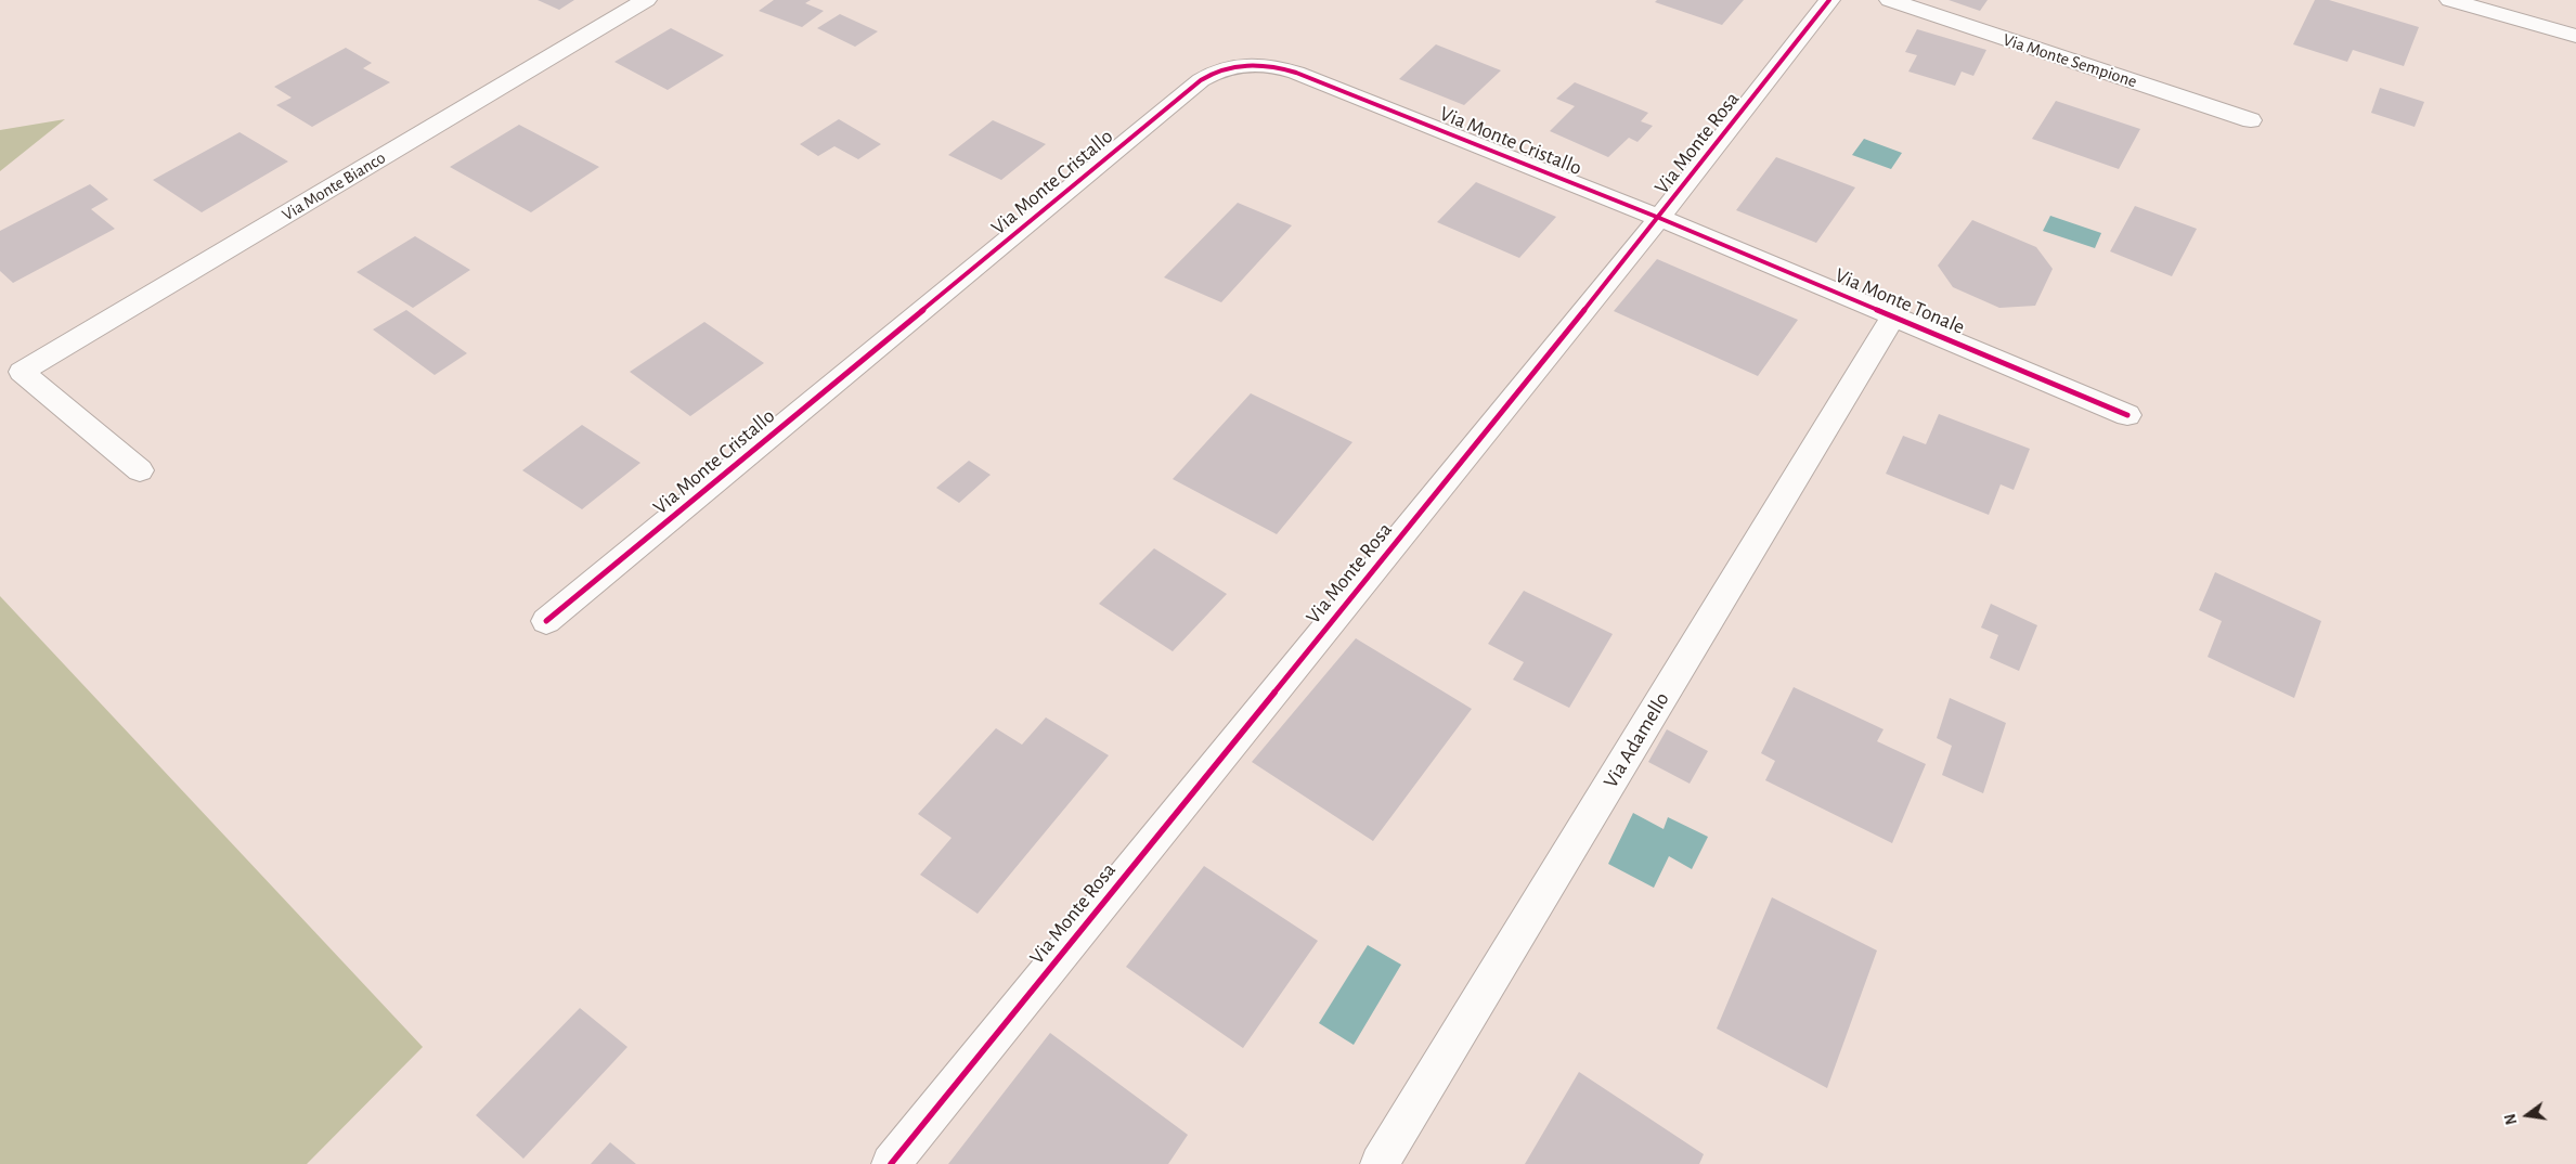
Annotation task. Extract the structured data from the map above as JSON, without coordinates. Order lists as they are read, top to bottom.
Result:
{
  "streets": {
    "street": [
      "Via Monte Sempione",
      "Via Monte Cristallo",
      "Via Monte Rosa",
      "Via Monte Bianco",
      "Via Monte Tonale",
      "Via Adamello"
    ]
  },
  "crossings": [
    ["Via Monte Cristallo", "Via Monte Rosa"],
    ["Via Monte Cristallo", "Via Monte Tonale"],
    ["Via Monte Rosa", "Via Monte Tonale"],
    ["Via Monte Tonale", "Via Adamello"]
  ],
  "north": "left"
}
